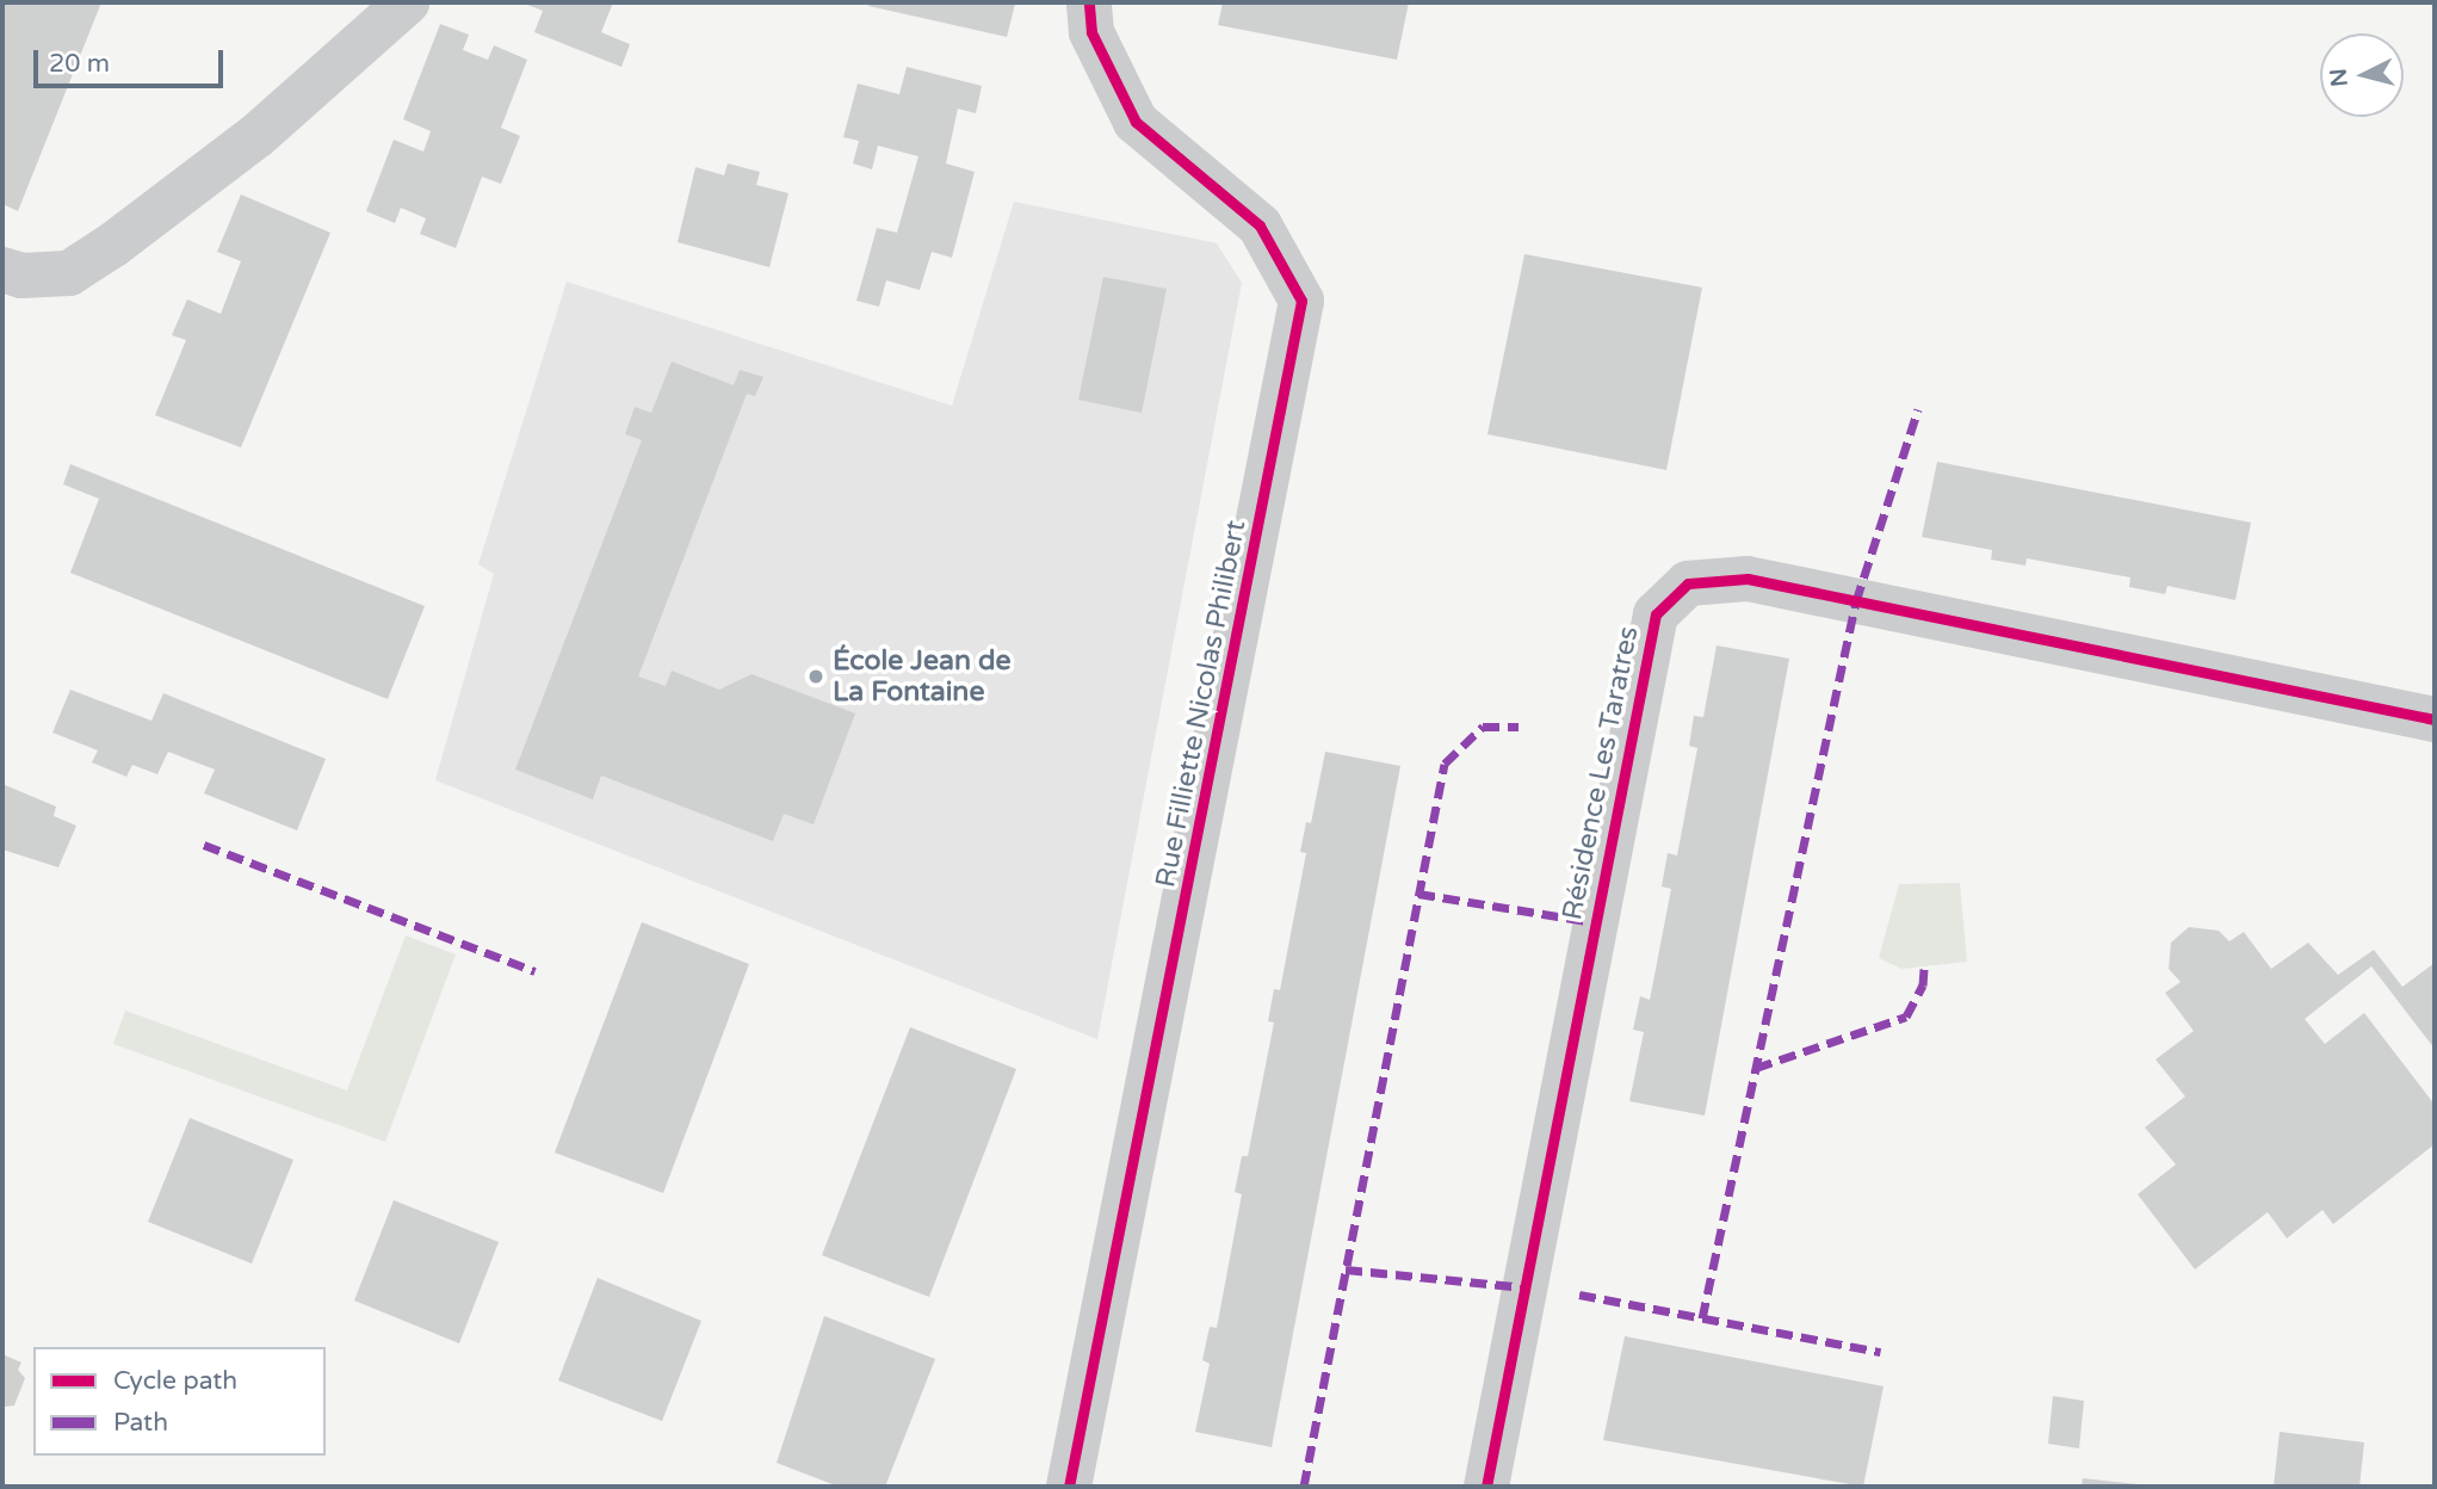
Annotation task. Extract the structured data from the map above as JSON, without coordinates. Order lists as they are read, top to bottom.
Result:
{
  "streets": {
    "street": ["Rue Filliette Nicolas Philibert", "Résidence Les Taratres"]
  },
  "places": ["École Jean de La Fontaine"],
  "legend": ["Cycle path", "Path"],
  "scale_bar": "20 m",
  "north": "left"
}
